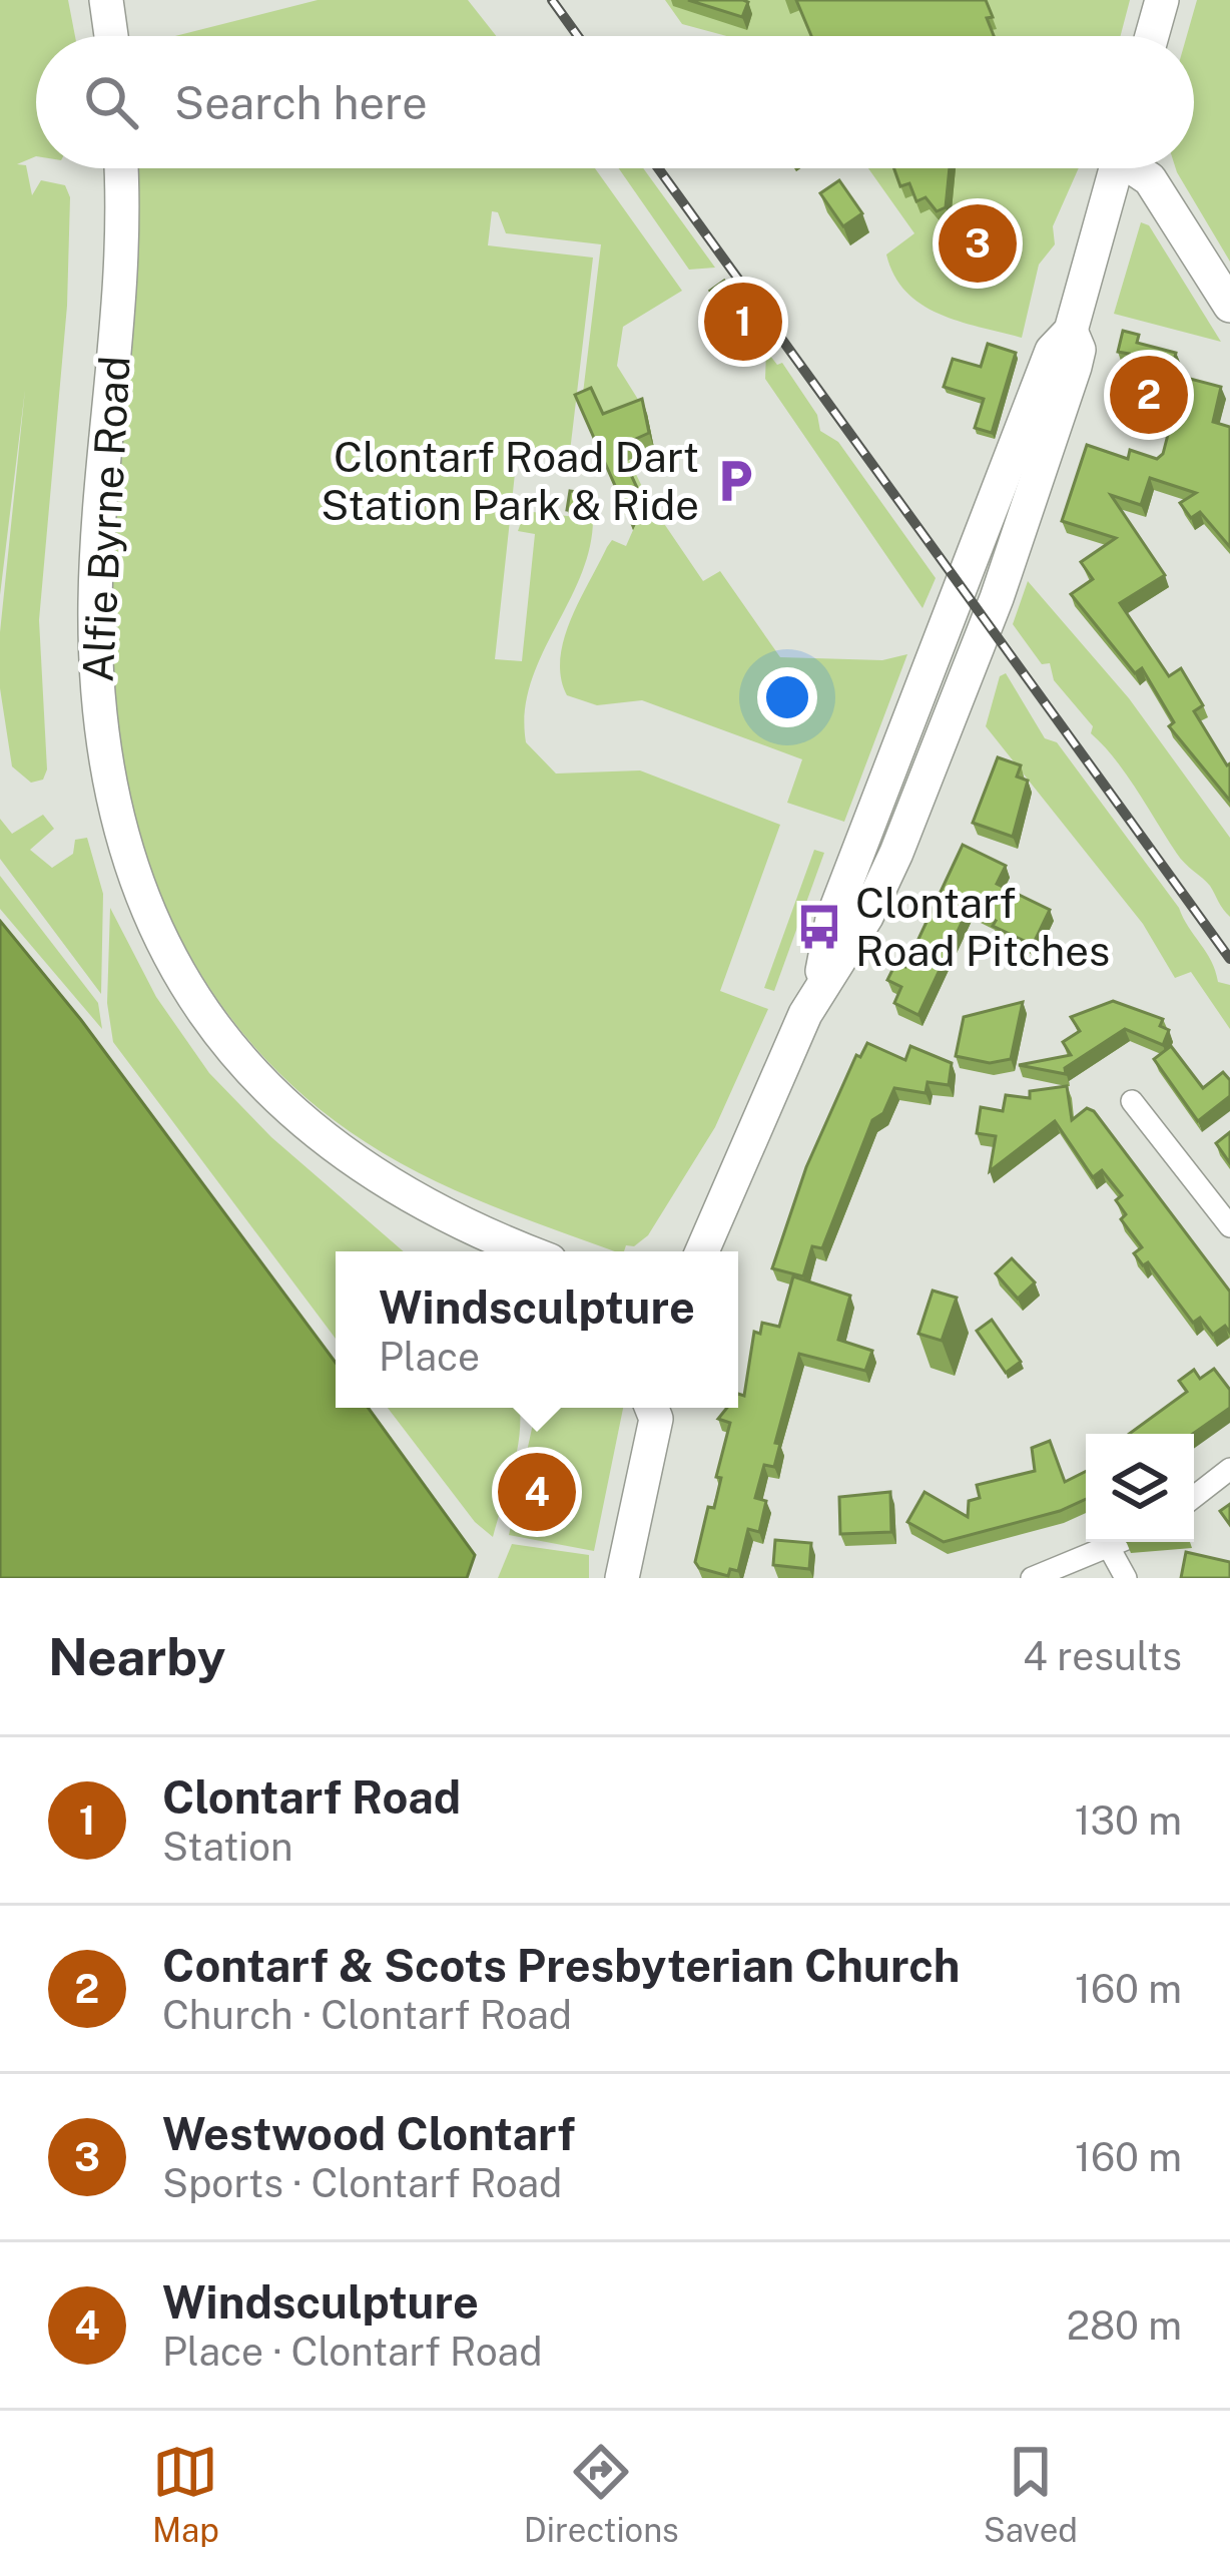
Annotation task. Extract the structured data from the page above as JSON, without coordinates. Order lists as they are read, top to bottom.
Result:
{
  "streets": {
    "main road": ["Alfie Byrne Road"]
  },
  "places": {
    "parking": ["Clontarf Road Dart Station Park & Ride"],
    "bus stop": ["Clontarf Road Pitches"]
  },
  "page": {
    "search": "Search here",
    "pins": [
      "3",
      "1",
      "2",
      "4"
    ],
    "popup": ["Windsculpture", "Place"],
    "heading": ["Nearby", "4 results"],
    "list": [
      {
        "mark": "1",
        "name": "Clontarf Road",
        "note": "Station",
        "value": "130 m"
      },
      {
        "mark": "2",
        "name": "Contarf & Scots Presbyterian Church",
        "note": "Church · Clontarf Road",
        "value": "160 m"
      },
      {
        "mark": "3",
        "name": "Westwood Clontarf",
        "note": "Sports · Clontarf Road",
        "value": "160 m"
      },
      {
        "mark": "4",
        "name": "Windsculpture",
        "note": "Place · Clontarf Road",
        "value": "280 m"
      }
    ],
    "nav": ["Map", "Directions", "Saved"]
  }
}
